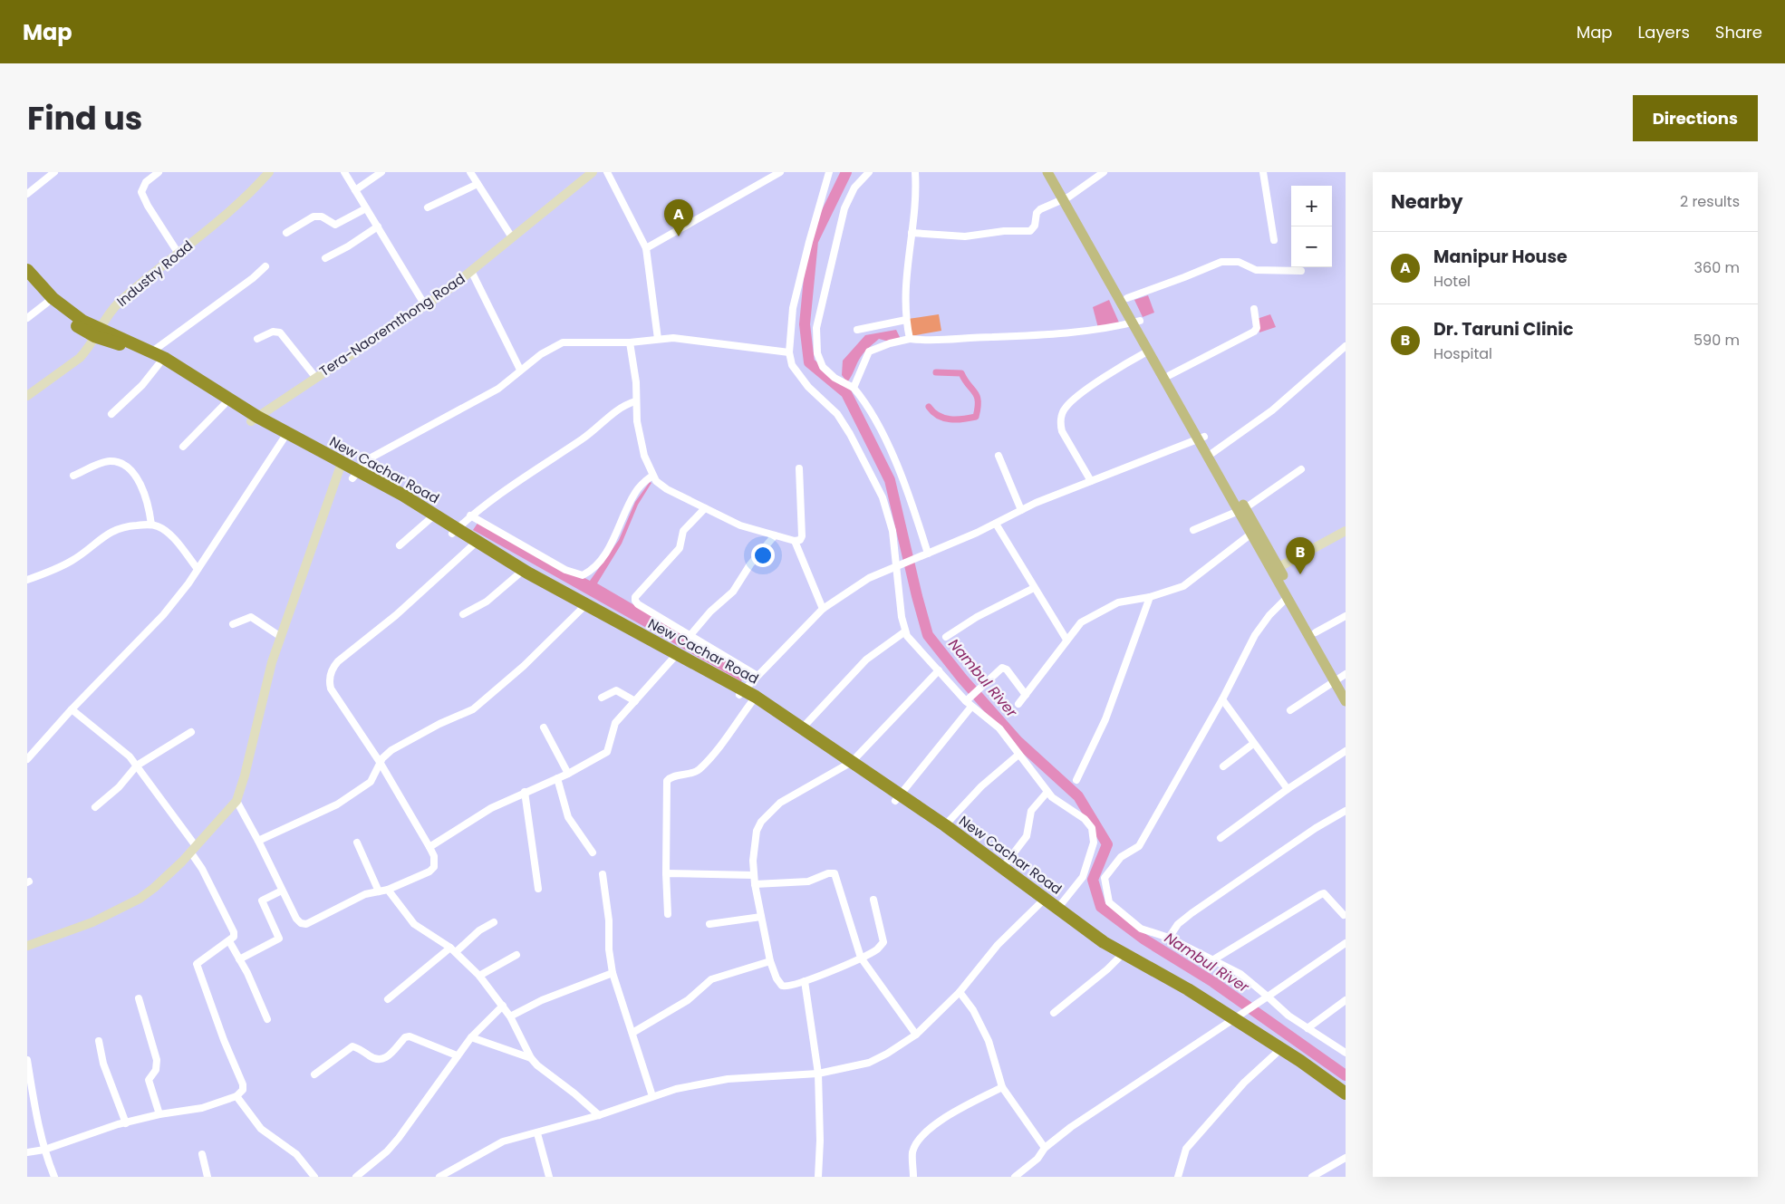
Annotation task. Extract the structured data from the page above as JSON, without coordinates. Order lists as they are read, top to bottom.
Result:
{
  "streets": {
    "highway": ["New Cachar Road"],
    "street": ["Industry Road", "Tera-Naoremthong Road"]
  },
  "crossings": [
    ["Industry Road", "New Cachar Road"],
    ["Tera-Naoremthong Road", "New Cachar Road"]
  ],
  "water": ["Nambul River"],
  "page": {
    "header": "Map",
    "nav": ["Map", "Layers", "Share"],
    "title": "Find us",
    "buttons": "Directions",
    "heading": ["Nearby", "2 results"],
    "map_buttons": ["+", "−"],
    "pins": ["A", "B"],
    "list": [
      {
        "mark": "A",
        "name": "Manipur House",
        "note": "Hotel",
        "value": "360 m"
      },
      {
        "mark": "B",
        "name": "Dr. Taruni Clinic",
        "note": "Hospital",
        "value": "590 m"
      }
    ]
  }
}
